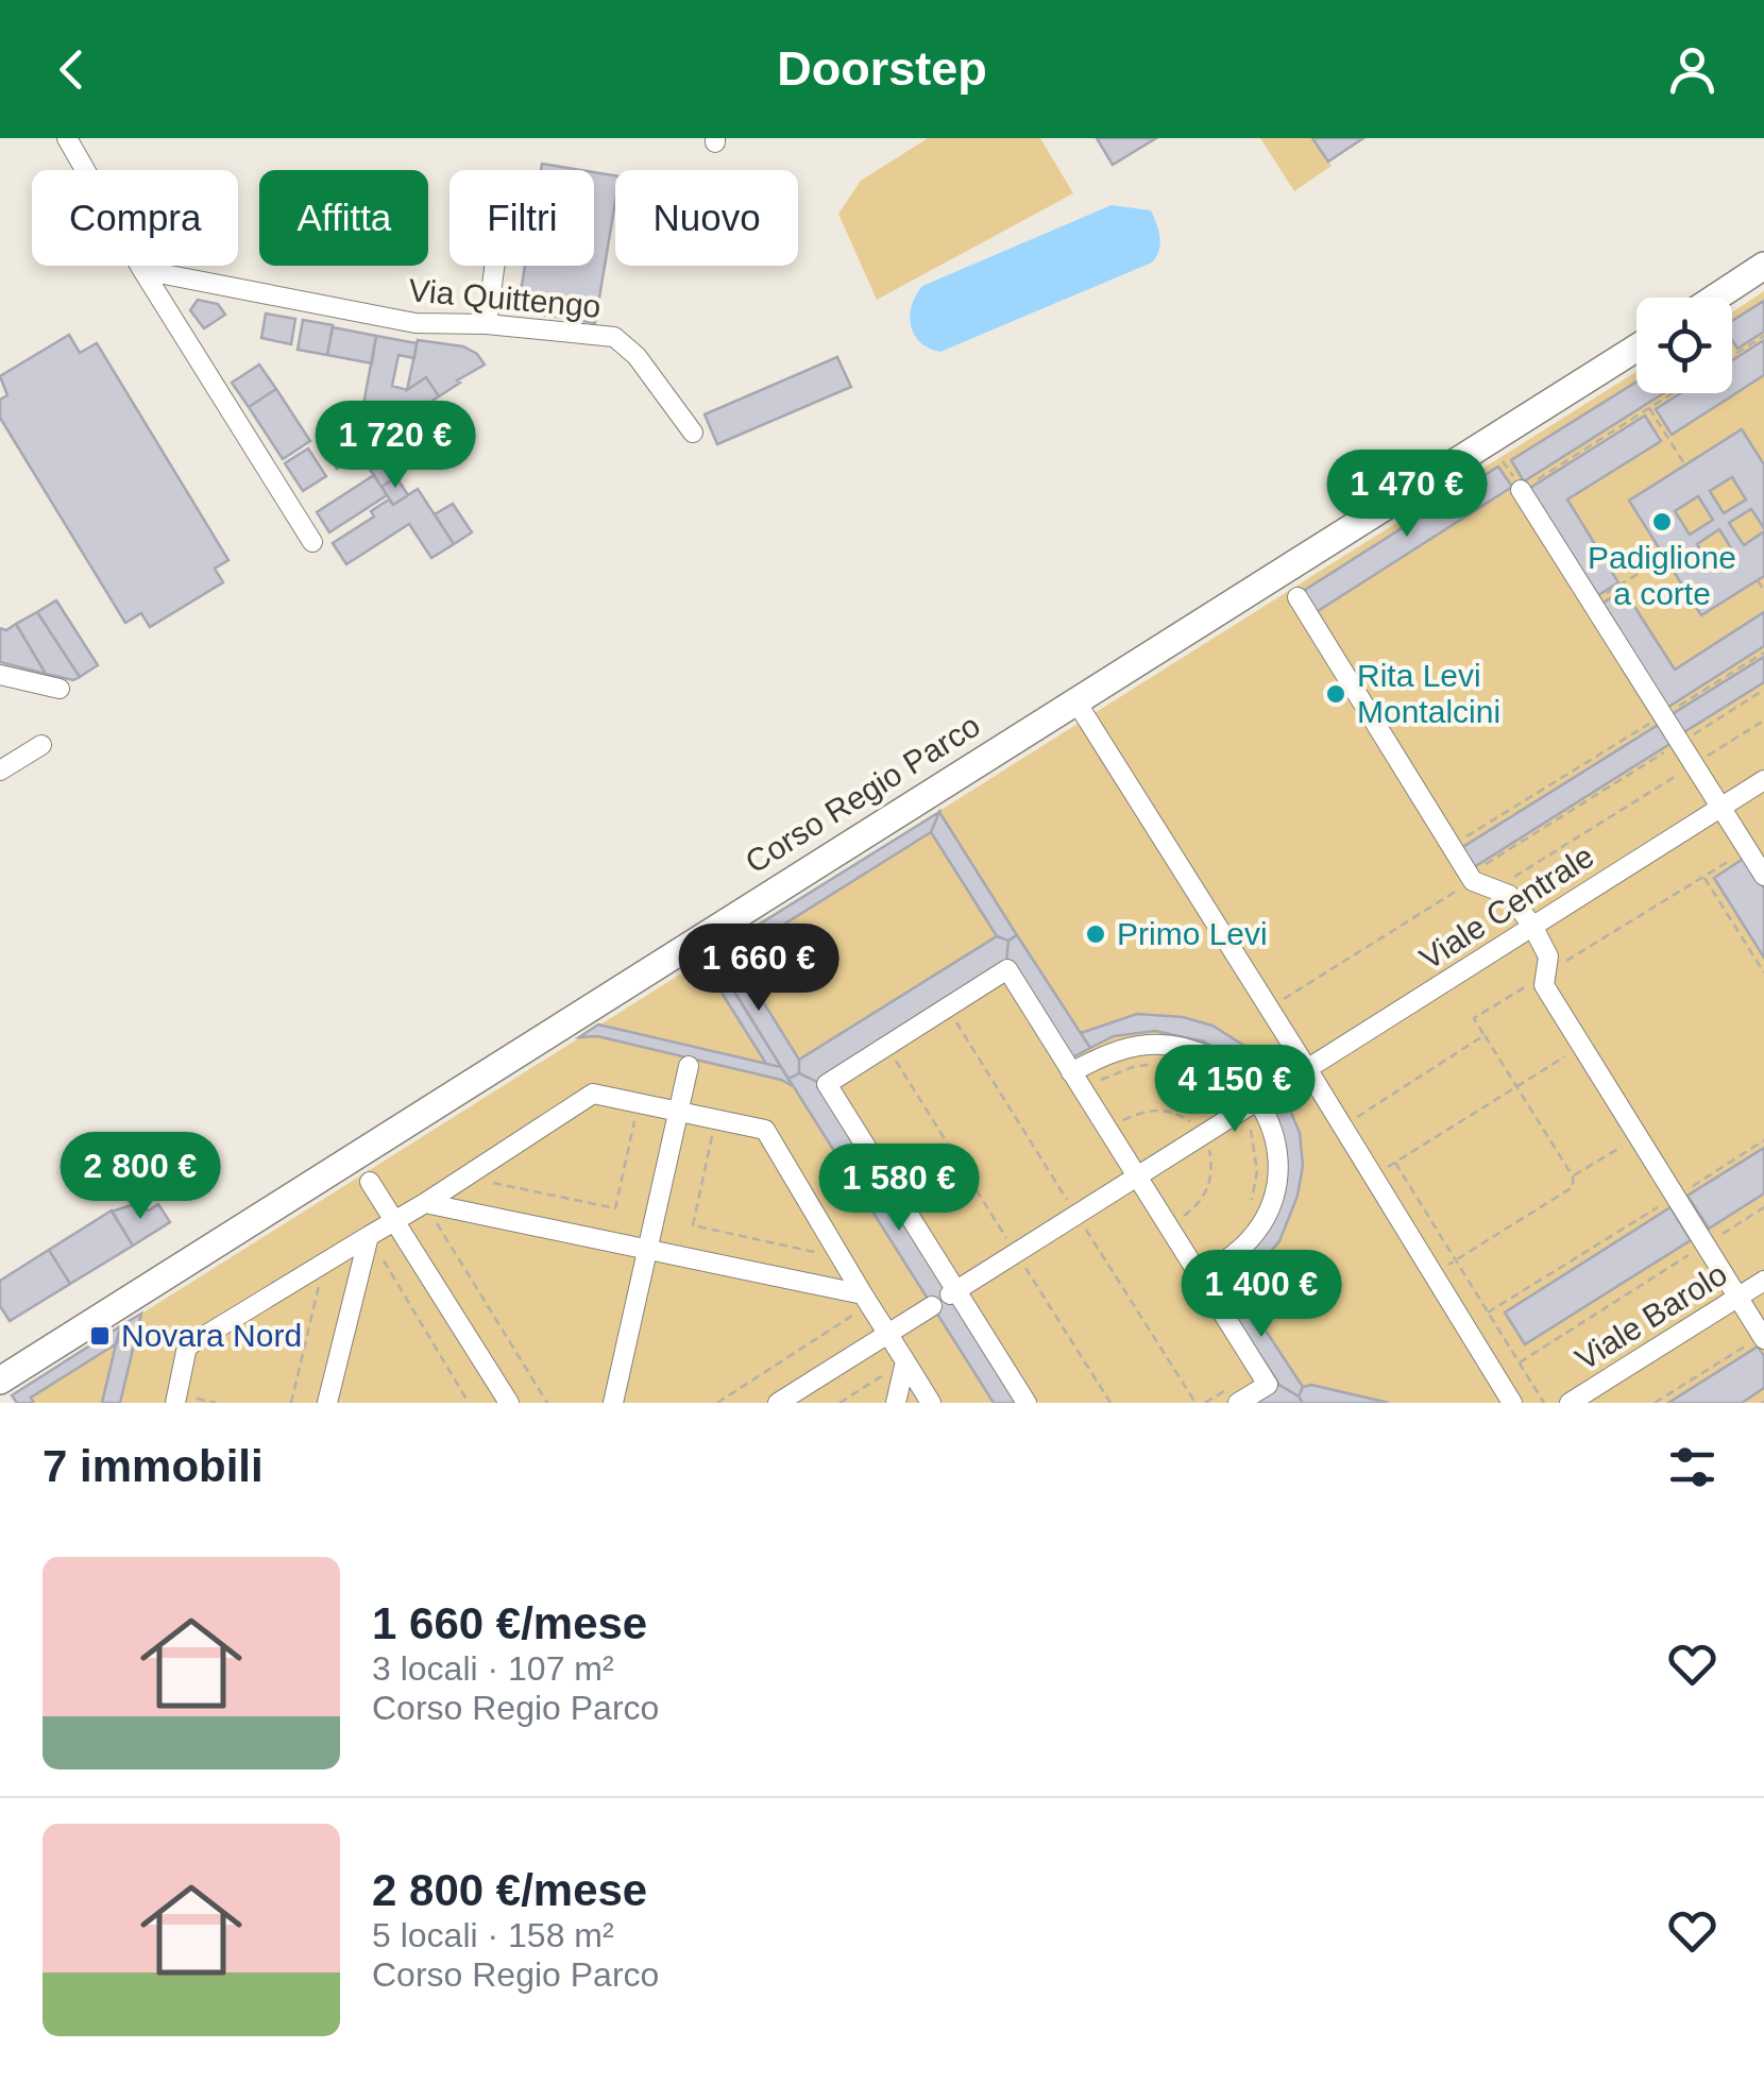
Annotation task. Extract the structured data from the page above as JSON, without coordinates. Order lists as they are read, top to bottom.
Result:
{
  "streets": {
    "street": [
      "Via Quittengo",
      "Corso Regio Parco",
      "Viale Centrale",
      "Viale Barolo"
    ]
  },
  "places": {
    "other": ["Padiglione a corte", "Rita Levi Montalcini", "Primo Levi"],
    "transit": ["Novara Nord"]
  },
  "page": {
    "header": "Doorstep",
    "chip": [
      "Compra",
      "Affitta",
      "Filtri",
      "Nuovo"
    ],
    "price": [
      "1 720 €",
      "1 470 €",
      "1 660 €",
      "4 150 €",
      "2 800 €",
      "1 580 €",
      "1 400 €"
    ],
    "heading": "7 immobili",
    "list": [
      {
        "name": "1 660 €/mese",
        "note": "3 locali · 107 m² · Corso Regio Parco"
      },
      {
        "name": "2 800 €/mese",
        "note": "5 locali · 158 m² · Corso Regio Parco"
      }
    ]
  }
}
